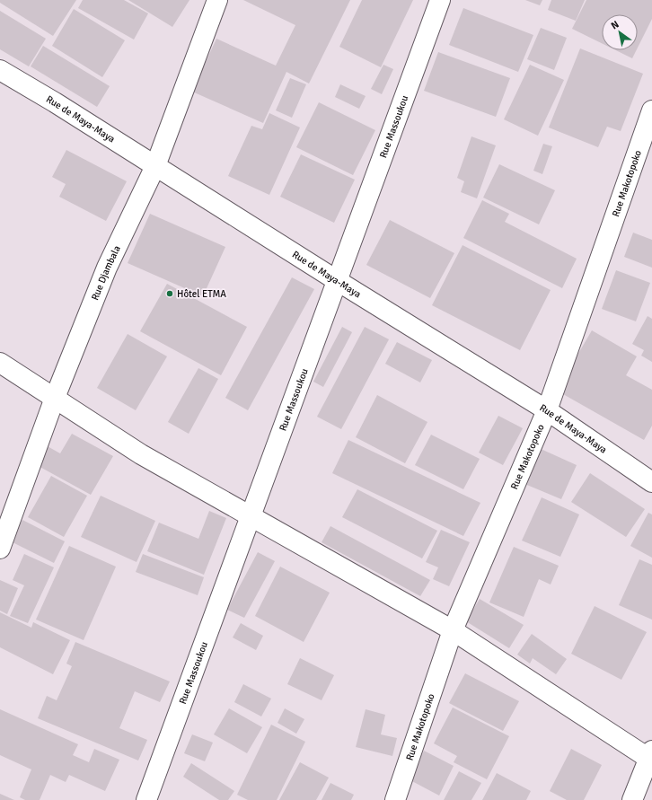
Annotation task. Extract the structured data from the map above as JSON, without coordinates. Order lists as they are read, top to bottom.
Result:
{
  "streets": {
    "street": [
      "Rue de Maya-Maya",
      "Rue Massoukou",
      "Rue Makotopoko",
      "Rue Djambala"
    ]
  },
  "crossings": [
    ["Rue de Maya-Maya", "Rue Massoukou"],
    ["Rue de Maya-Maya", "Rue Makotopoko"],
    ["Rue de Maya-Maya", "Rue Djambala"]
  ],
  "places": ["Hôtel ETMA"],
  "north": "top left"
}
